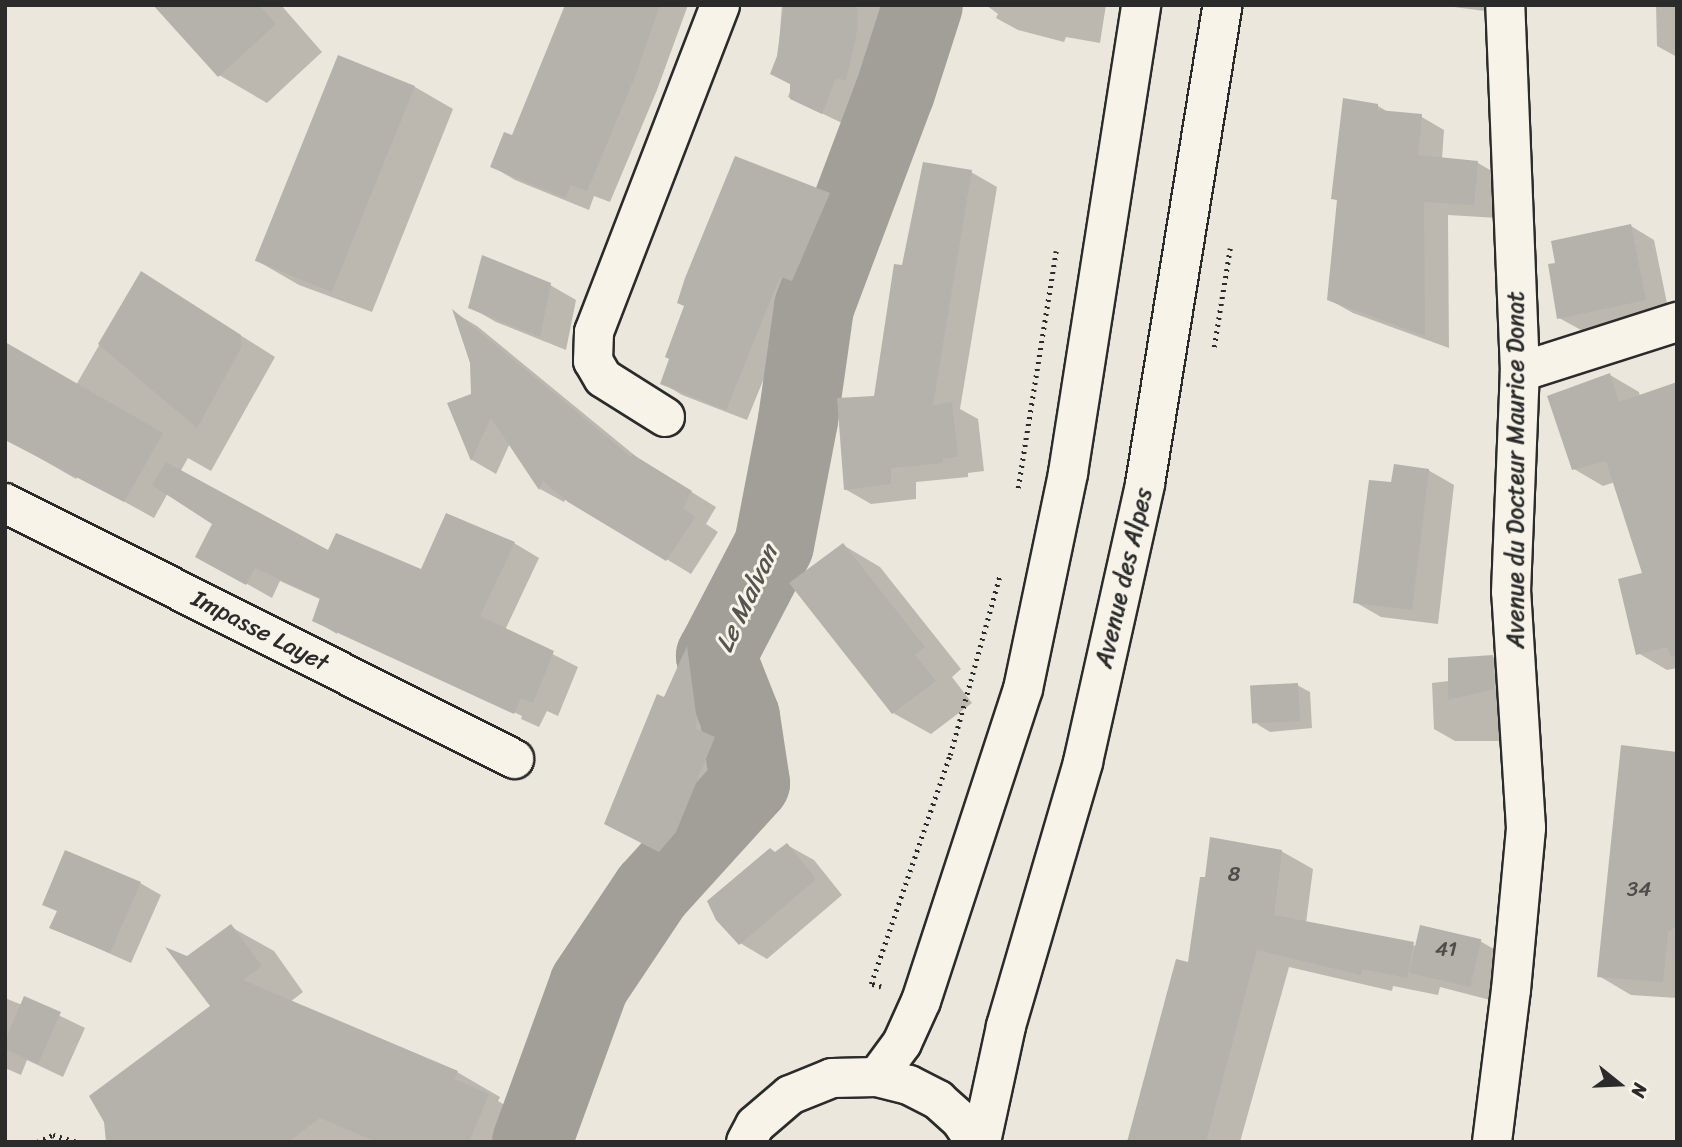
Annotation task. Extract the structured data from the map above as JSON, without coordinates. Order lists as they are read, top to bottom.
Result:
{
  "streets": {
    "main road": ["Avenue du Docteur Maurice Donat", "Avenue des Alpes", "Impasse Layet"]
  },
  "water": ["Le Malvan"],
  "house_numbers": ["8", "34", "41"],
  "north": "right"
}
